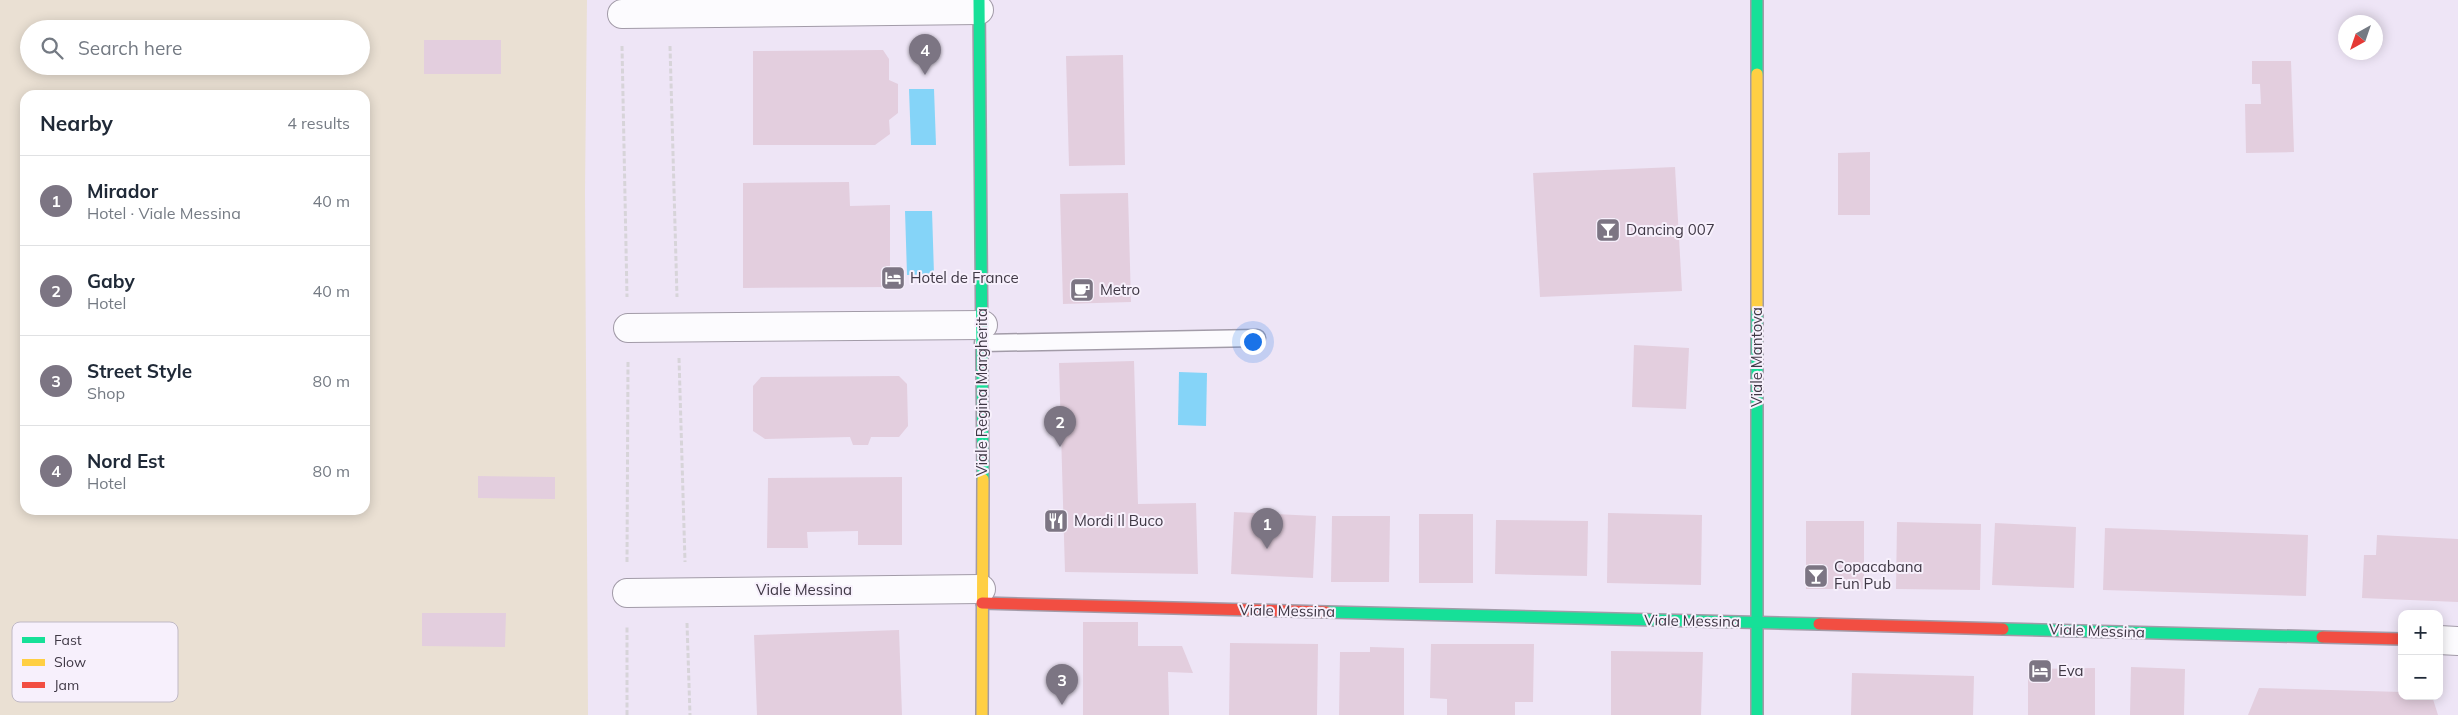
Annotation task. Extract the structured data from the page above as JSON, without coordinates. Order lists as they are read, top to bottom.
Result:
{
  "streets": {
    "street": ["Viale Mantova", "Viale Regina Margherita", "Viale Messina"]
  },
  "crossings": [
    ["Viale Mantova", "Viale Messina"],
    ["Viale Regina Margherita", "Viale Messina"]
  ],
  "places": {
    "bar": ["Dancing 007", "Copacabana Fun Pub"],
    "hotel": ["Hotel de France", "Eva"],
    "cafe": ["Metro"],
    "restaurant": ["Mordi Il Buco"]
  },
  "legend": ["Fast", "Slow", "Jam"],
  "north": "bottom left",
  "page": {
    "search": "Search here",
    "pins": [
      "4",
      "2",
      "1",
      "3"
    ],
    "heading": ["Nearby", "4 results"],
    "list": [
      {
        "mark": "1",
        "name": "Mirador",
        "note": "Hotel · Viale Messina",
        "value": "40 m"
      },
      {
        "mark": "2",
        "name": "Gaby",
        "note": "Hotel",
        "value": "40 m"
      },
      {
        "mark": "3",
        "name": "Street Style",
        "note": "Shop",
        "value": "80 m"
      },
      {
        "mark": "4",
        "name": "Nord Est",
        "note": "Hotel",
        "value": "80 m"
      }
    ],
    "map_buttons": ["+", "−"]
  }
}
